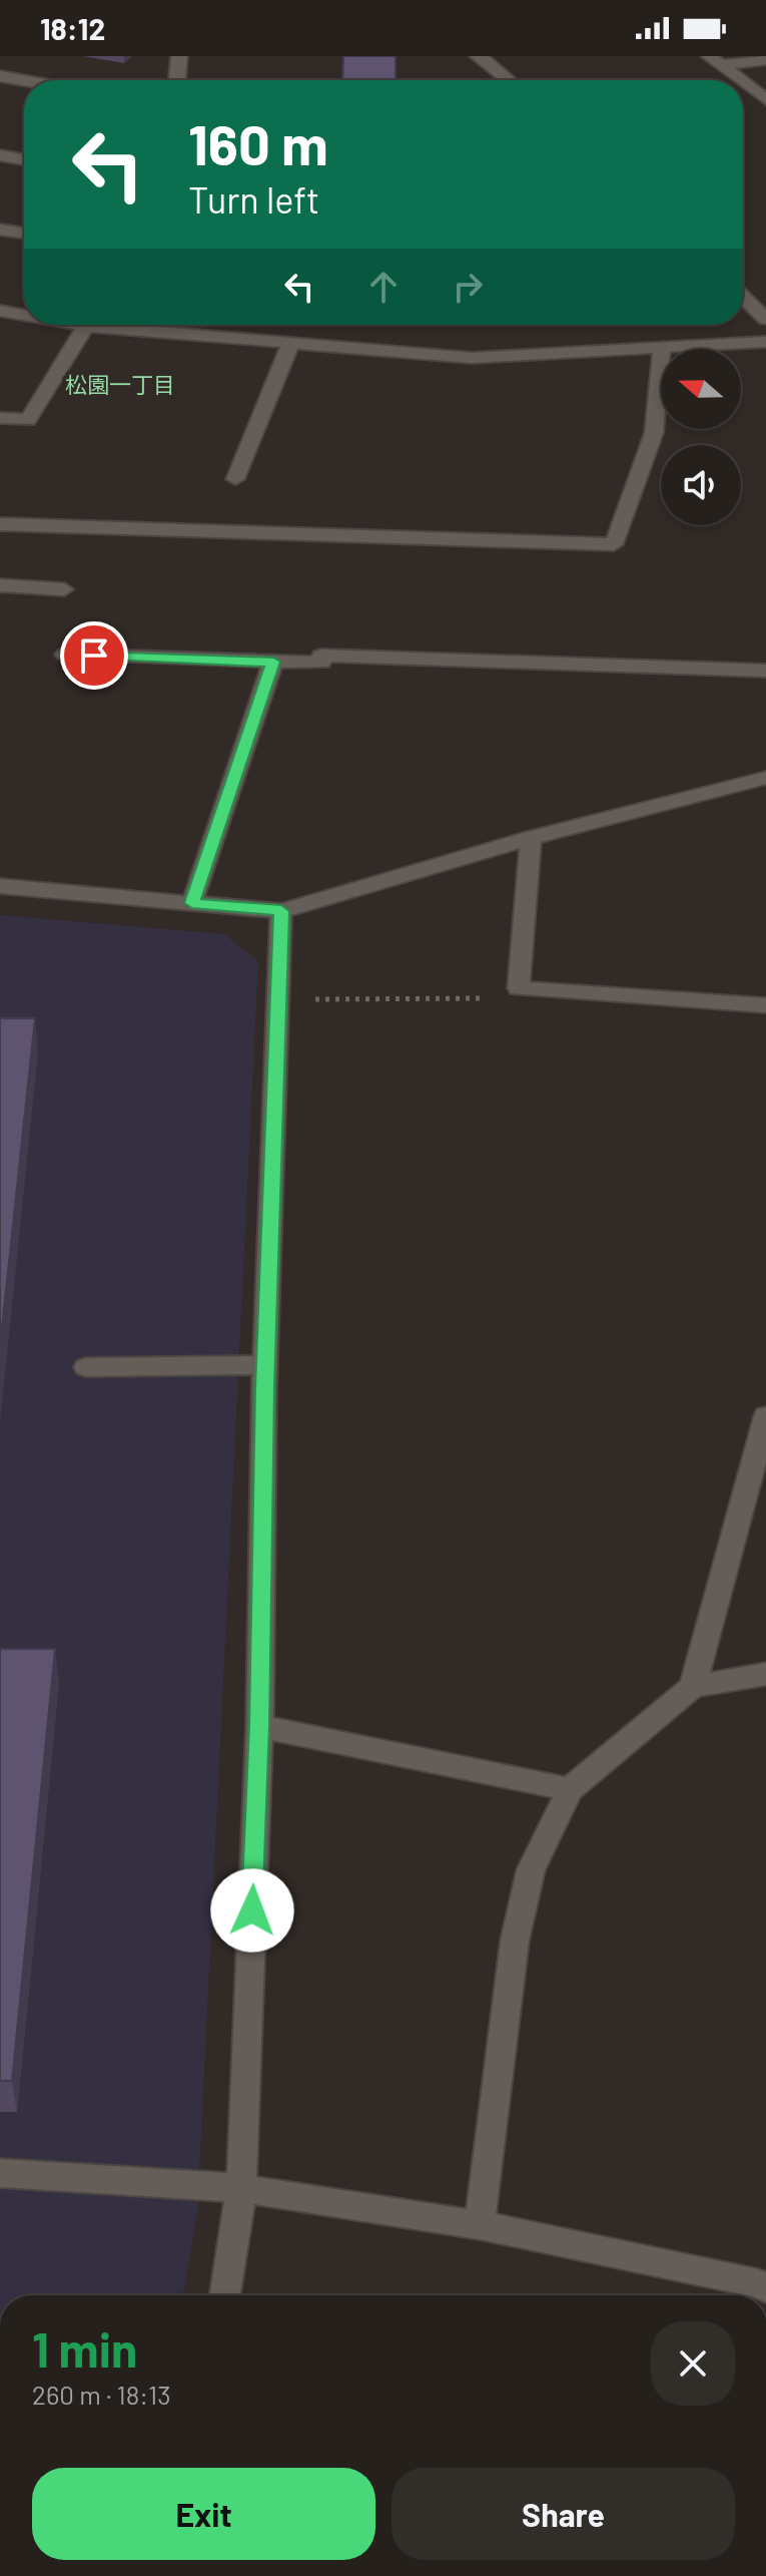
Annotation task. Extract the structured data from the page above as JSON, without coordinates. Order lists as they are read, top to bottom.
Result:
{
  "districts": ["松園一丁目"],
  "north": "left",
  "page": {
    "status": "18:12",
    "turn": ["160 m", "Turn left"],
    "heading": ["1 min", "260 m · 18:13"],
    "buttons": ["Exit", "Share"]
  }
}
